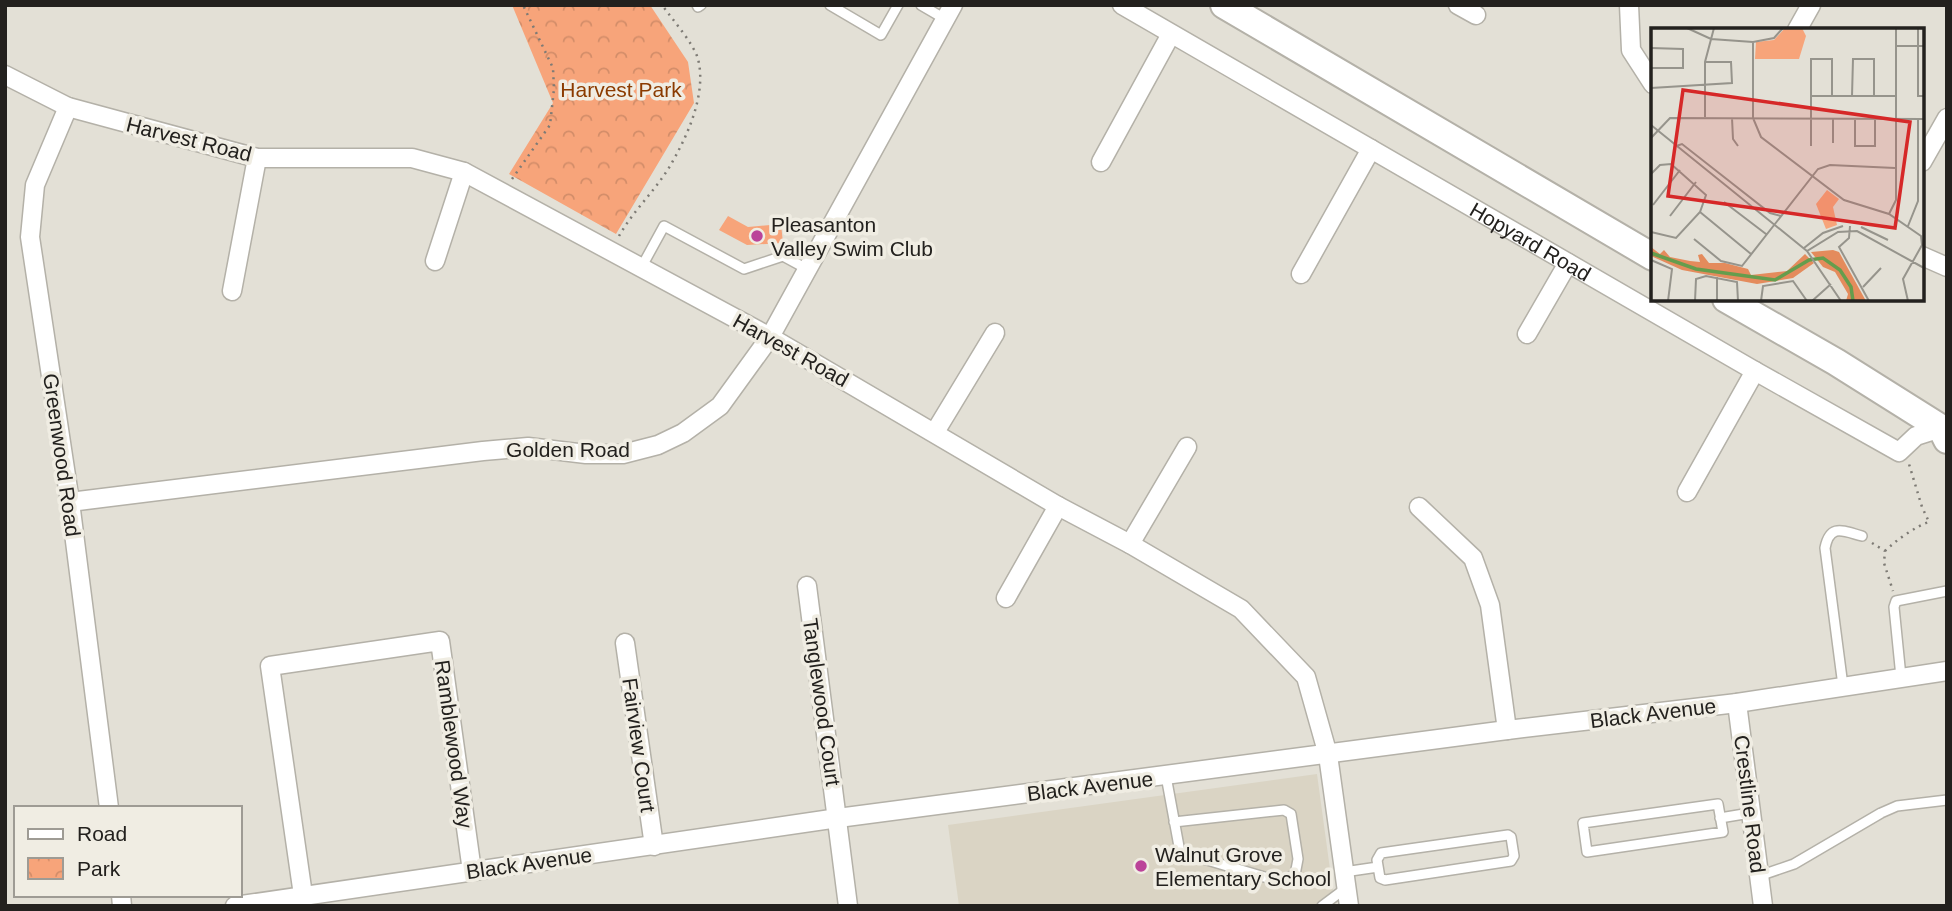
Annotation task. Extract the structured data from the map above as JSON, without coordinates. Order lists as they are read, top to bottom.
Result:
{
  "streets": {
    "street": [
      "Harvest Road",
      "Hopyard Road",
      "Golden Road",
      "Greenwood Road",
      "Tanglewood Court",
      "Black Avenue",
      "Ramblewood Way",
      "Fairview Court",
      "Crestline Road"
    ]
  },
  "crossings": [
    ["Harvest Road", "Golden Road"],
    ["Harvest Road", "Greenwood Road"],
    ["Harvest Road", "Black Avenue"],
    ["Golden Road", "Greenwood Road"],
    ["Tanglewood Court", "Black Avenue"],
    ["Black Avenue", "Ramblewood Way"],
    ["Black Avenue", "Fairview Court"],
    ["Black Avenue", "Crestline Road"]
  ],
  "parks": ["Harvest Park"],
  "places": ["Pleasanton Valley Swim Club", "Walnut Grove Elementary School"],
  "legend": ["Road", "Park"]
}
